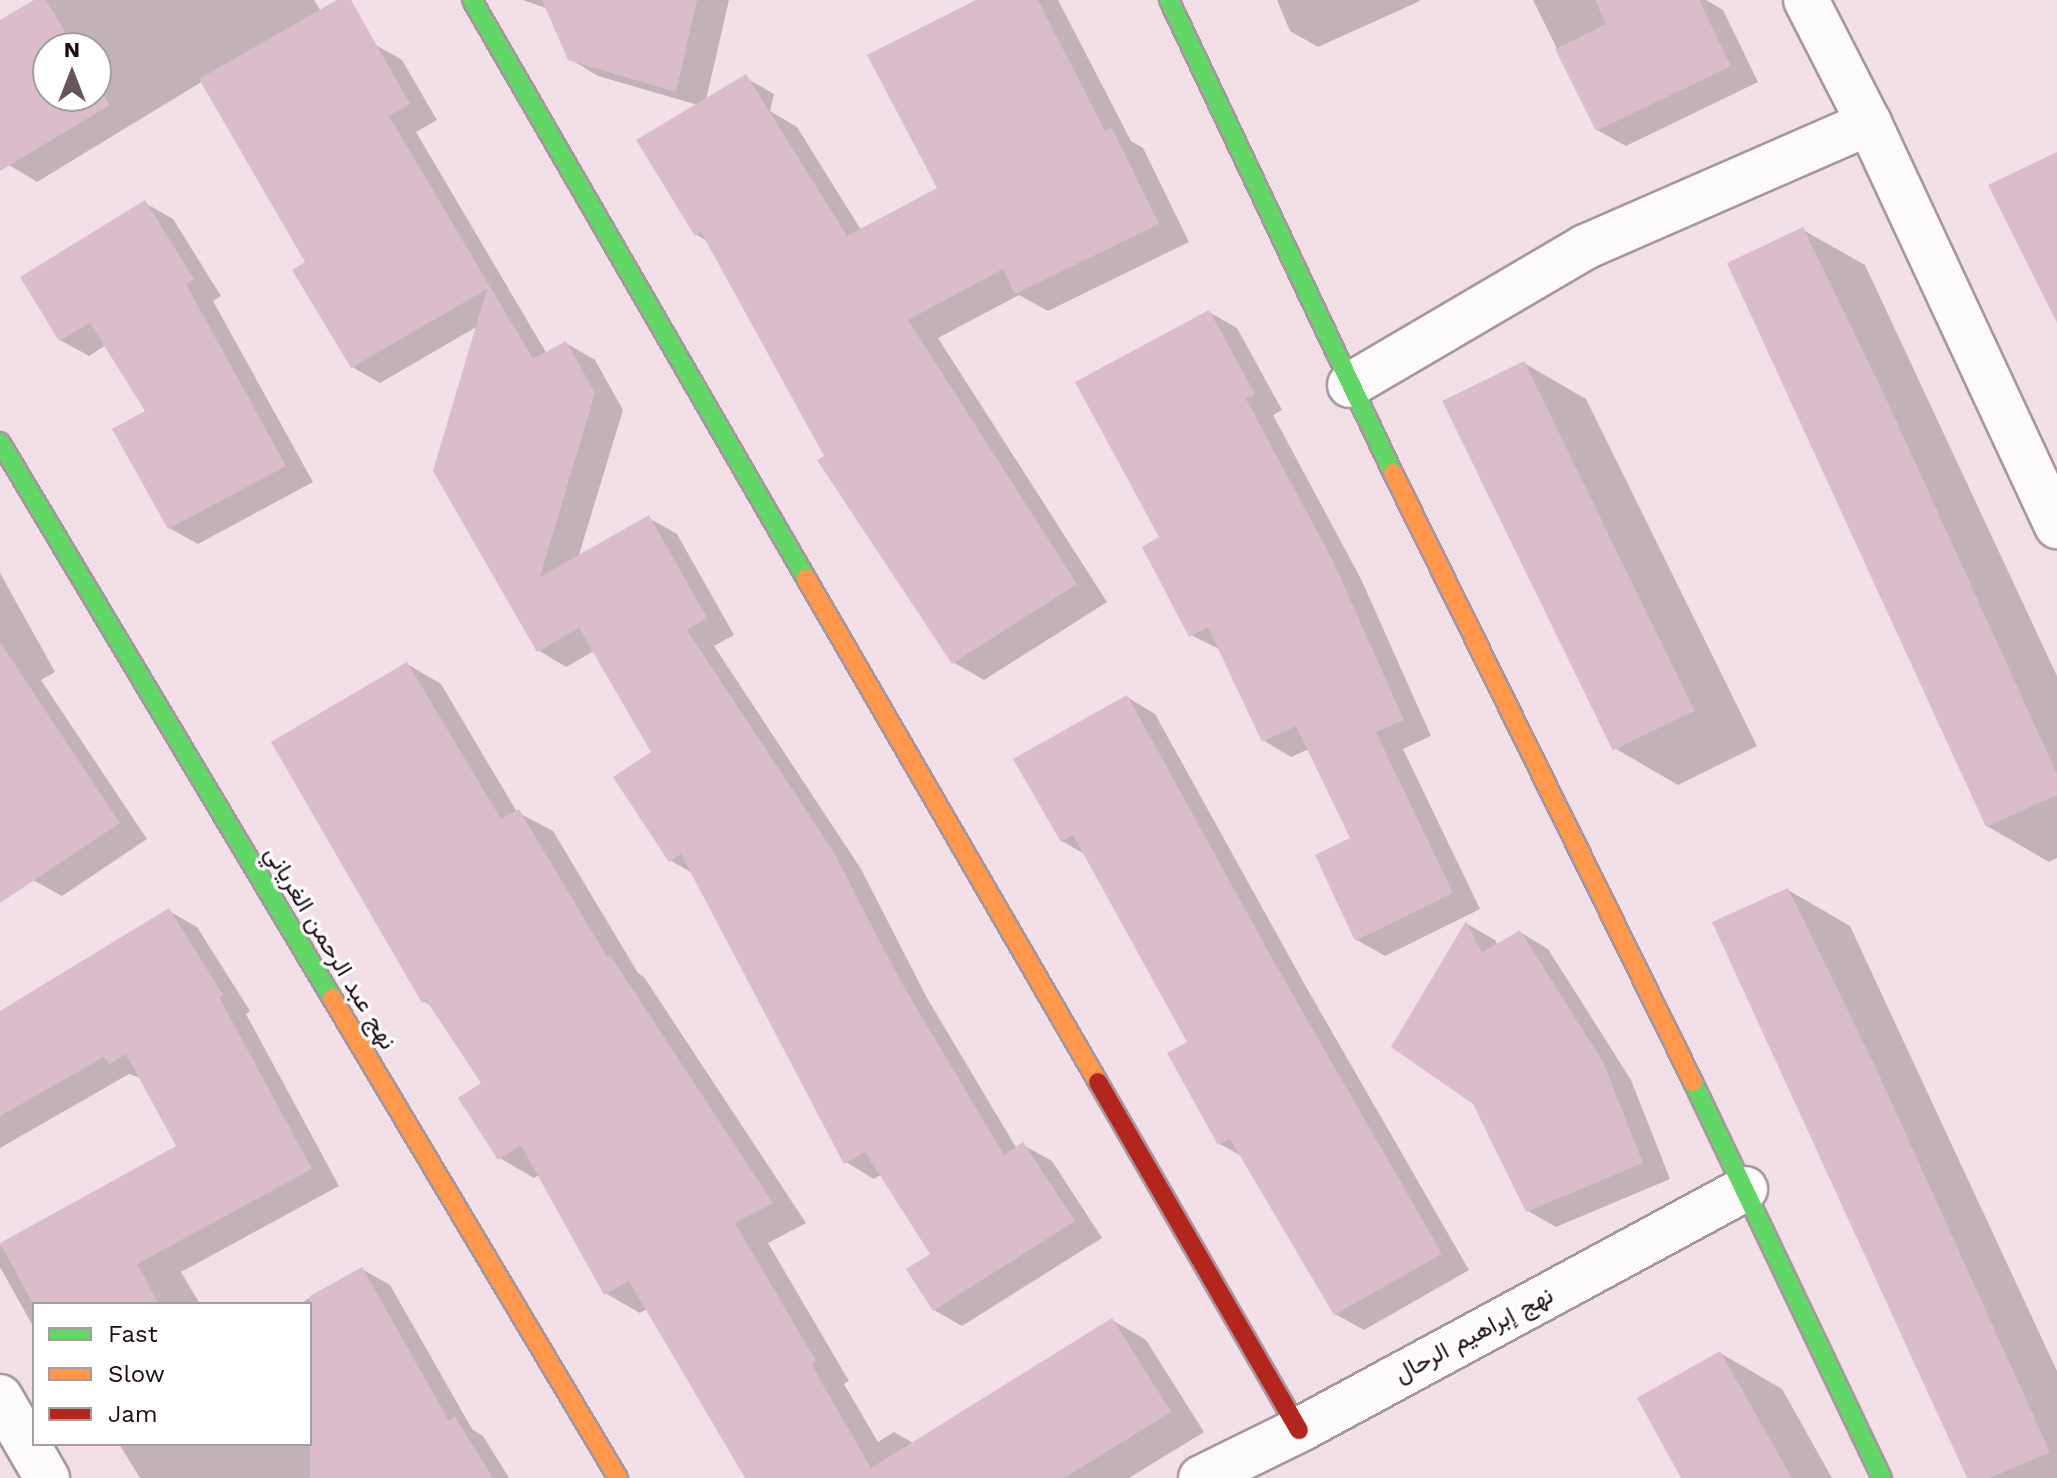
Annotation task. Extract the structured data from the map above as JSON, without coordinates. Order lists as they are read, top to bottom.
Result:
{
  "streets": {
    "street": ["نهج عبد الرحمن الغرياني", "نهج إبراهيم الرحال"]
  },
  "legend": ["Fast", "Slow", "Jam"],
  "north": "top"
}
